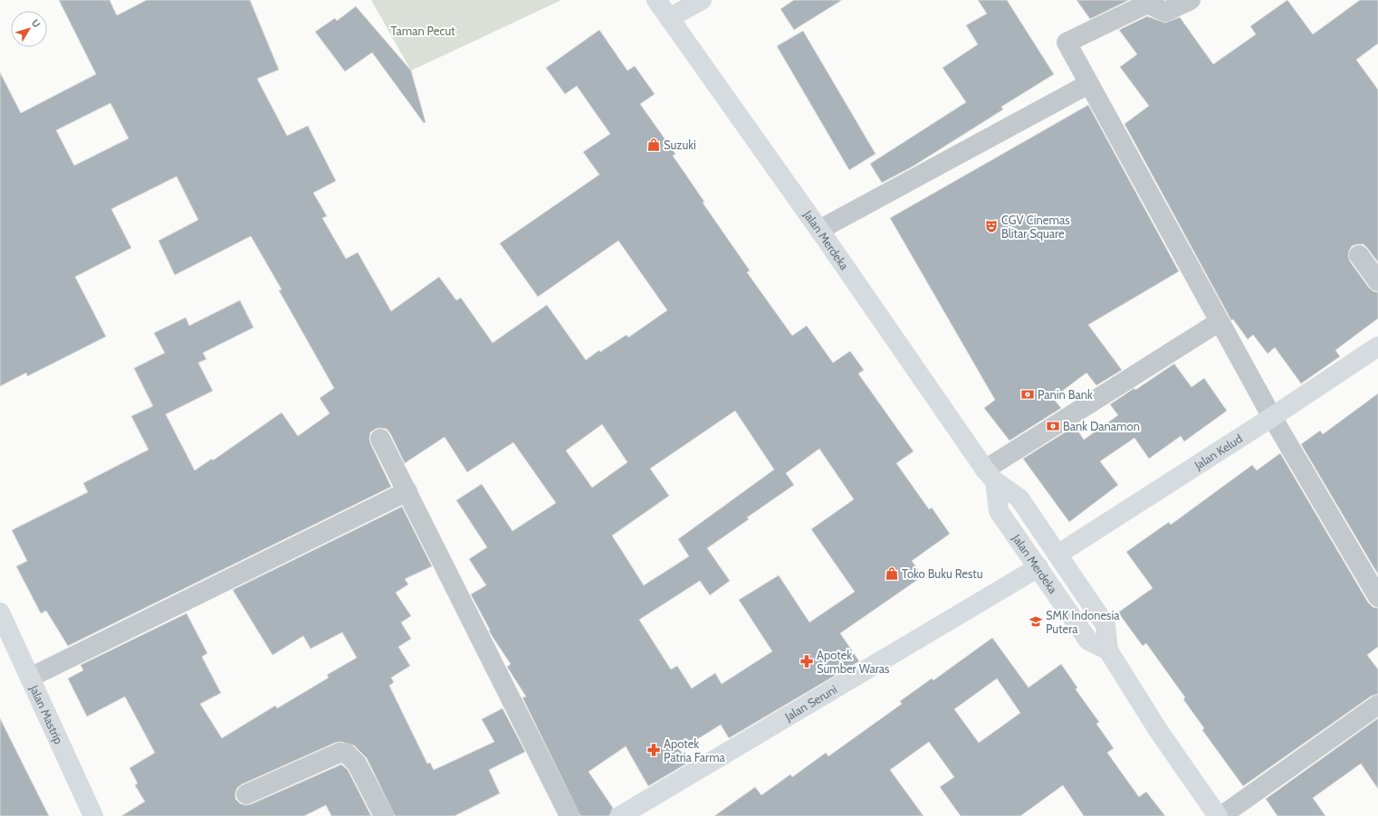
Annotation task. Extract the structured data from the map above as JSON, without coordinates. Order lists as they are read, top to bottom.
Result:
{
  "streets": {
    "main road": [
      "Jalan Merdeka",
      "Jalan Kelud",
      "Jalan Seruni",
      "Jalan Mastrip"
    ]
  },
  "crossings": [
    ["Jalan Merdeka", "Jalan Kelud"],
    ["Jalan Merdeka", "Jalan Seruni"]
  ],
  "parks": ["Taman Pecut"],
  "places": {
    "shop": ["Suzuki", "Toko Buku Restu"],
    "theatre": ["CGV Cinemas Blitar Square"],
    "bank": ["Panin Bank", "Bank Danamon"],
    "school or university": ["SMK Indonesia Putera"],
    "pharmacy": ["Apotek Sumber Waras", "Apotek Patria Farma"]
  },
  "north": "top right"
}
